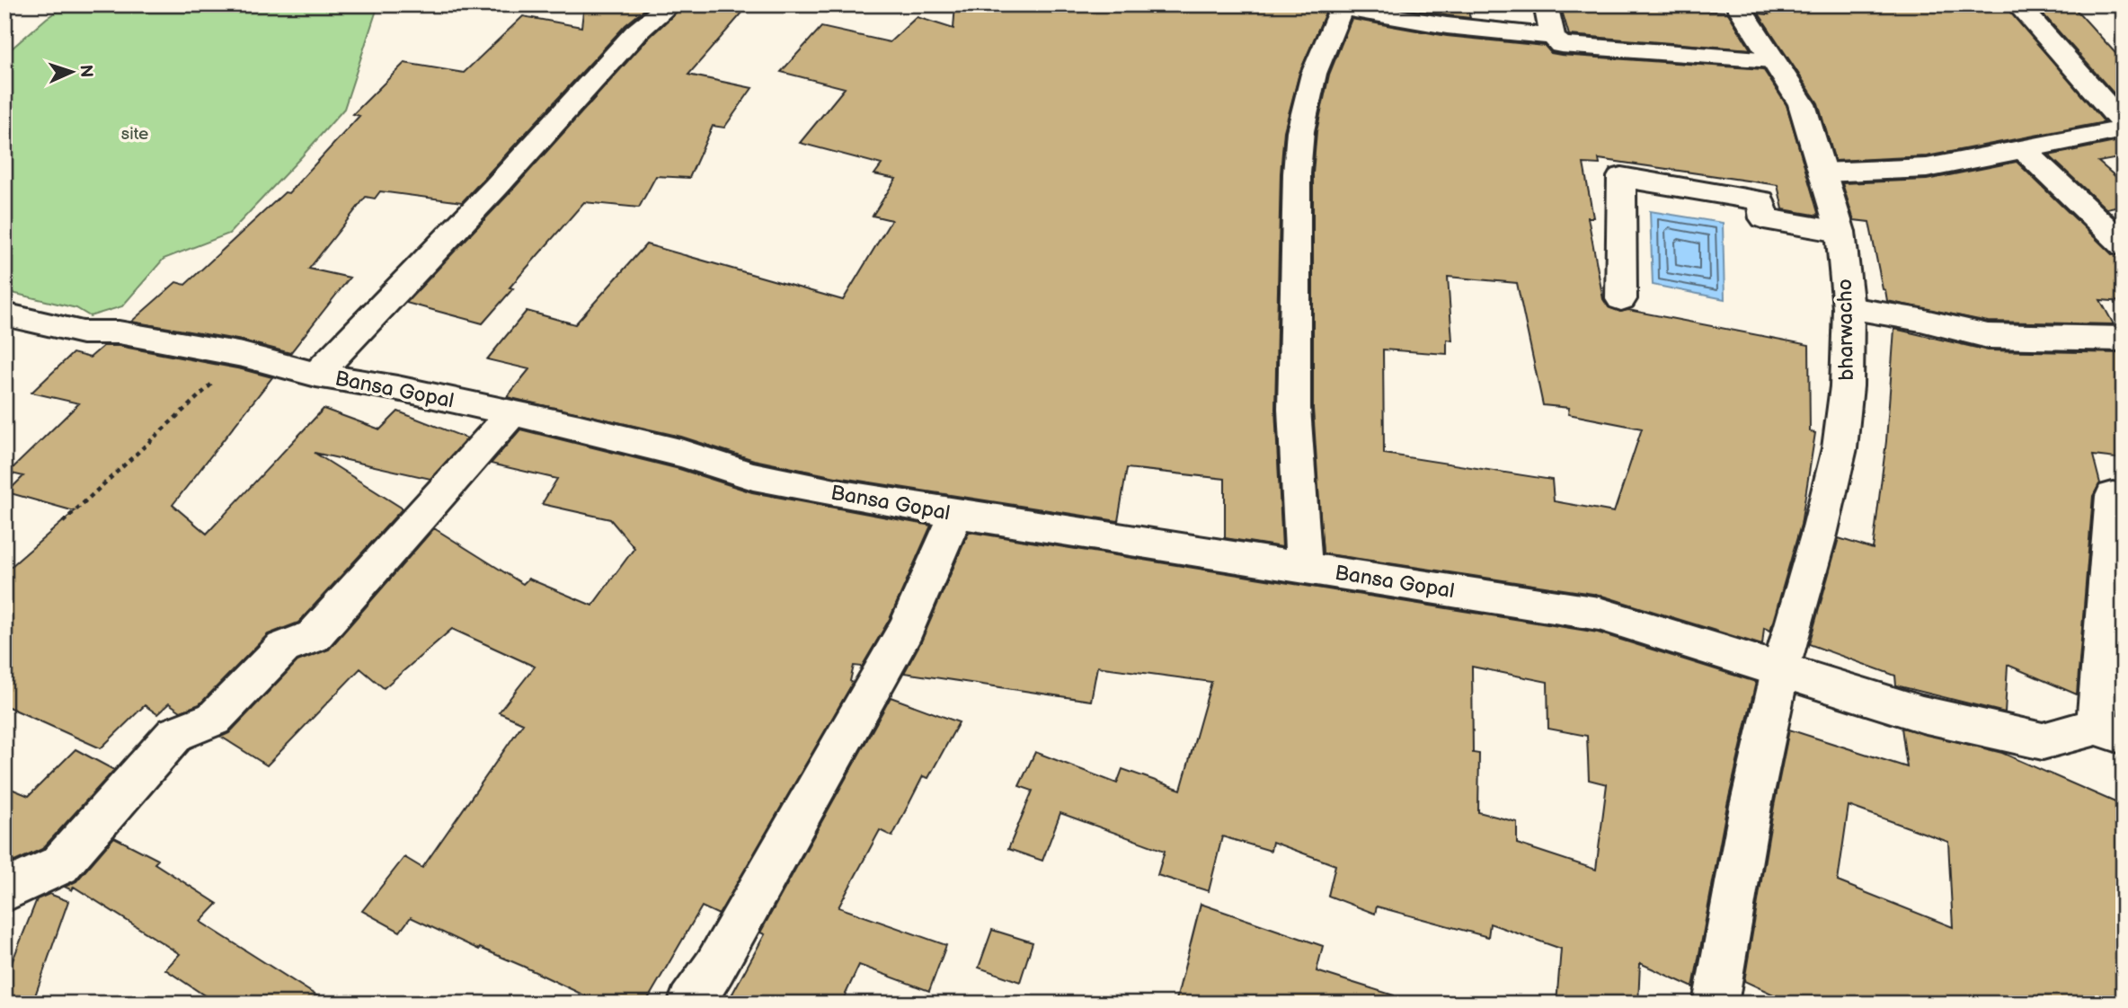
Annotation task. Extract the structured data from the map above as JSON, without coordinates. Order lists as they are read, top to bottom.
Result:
{
  "streets": {
    "street": ["bharwacho", "Bansa Gopal"]
  },
  "crossings": [
    ["bharwacho", "Bansa Gopal"]
  ],
  "parks": ["site"],
  "north": "right"
}
